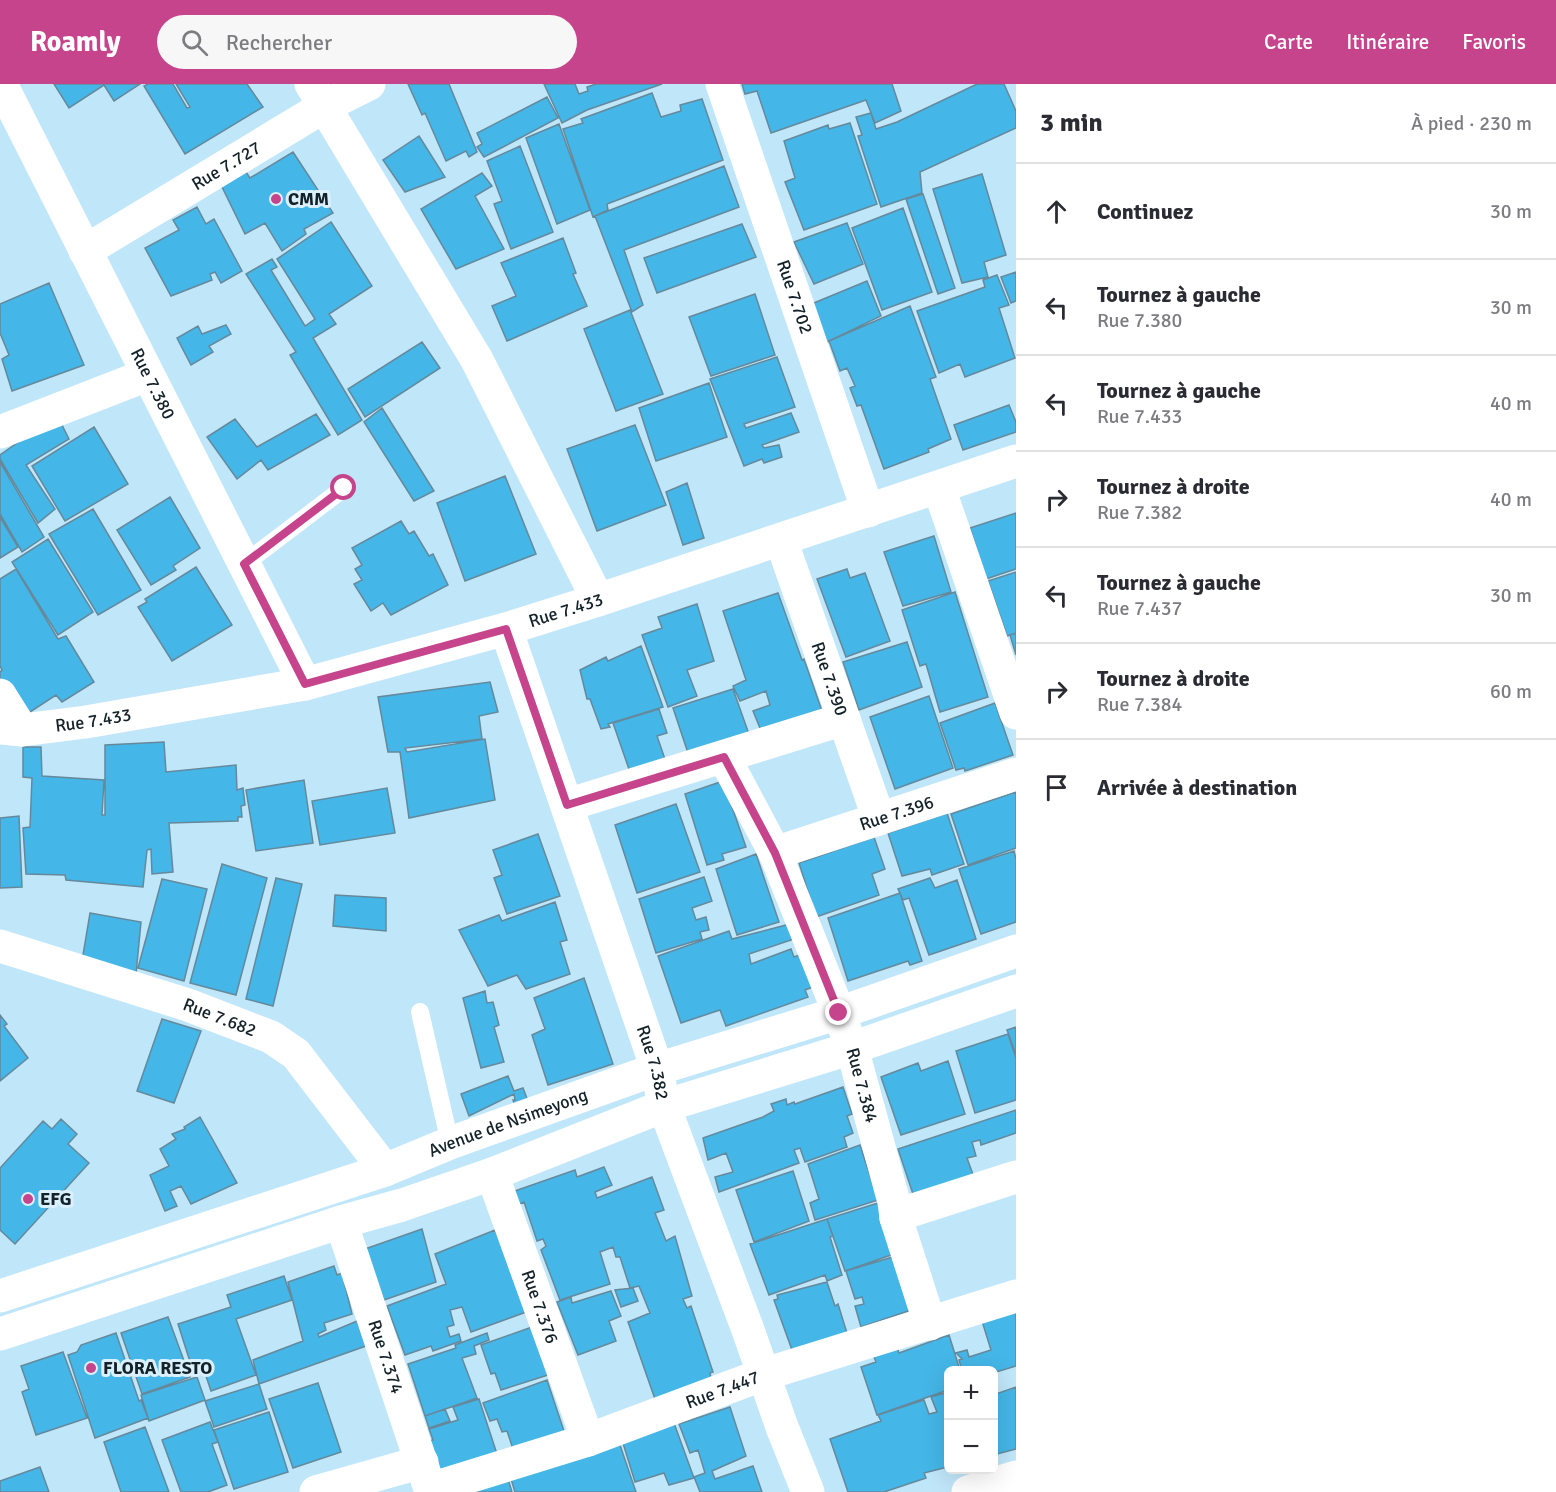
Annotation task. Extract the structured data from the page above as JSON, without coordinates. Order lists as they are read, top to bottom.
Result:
{
  "streets": {
    "street": [
      "Rue 7.727",
      "Rue 7.702",
      "Rue 7.380",
      "Rue 7.433",
      "Rue 7.390",
      "Rue 7.396",
      "Rue 7.682",
      "Rue 7.382",
      "Rue 7.384",
      "Avenue de Nsimeyong",
      "Rue 7.376",
      "Rue 7.374",
      "Rue 7.447"
    ]
  },
  "crossings": [
    ["Rue 7.727", "Rue 7.380"],
    ["Rue 7.702", "Rue 7.433"],
    ["Rue 7.380", "Rue 7.433"],
    ["Rue 7.433", "Rue 7.390"],
    ["Rue 7.433", "Rue 7.382"],
    ["Rue 7.390", "Rue 7.396"],
    ["Rue 7.396", "Rue 7.384"],
    ["Rue 7.682", "Avenue de Nsimeyong"],
    ["Rue 7.382", "Avenue de Nsimeyong"],
    ["Rue 7.382", "Rue 7.447"],
    ["Rue 7.384", "Avenue de Nsimeyong"],
    ["Rue 7.384", "Rue 7.447"],
    ["Rue 7.376", "Rue 7.447"],
    ["Rue 7.374", "Rue 7.447"]
  ],
  "places": ["CMM", "EFG", "FLORA RESTO"],
  "page": {
    "header": "Roamly",
    "search": "Rechercher",
    "nav": ["Carte", "Itinéraire", "Favoris"],
    "heading": ["3 min", "À pied · 230 m"],
    "list": [
      ["Continuez", "30 m"],
      ["Tournez à gauche", "Rue 7.380", "30 m"],
      ["Tournez à gauche", "Rue 7.433", "40 m"],
      ["Tournez à droite", "Rue 7.382", "40 m"],
      ["Tournez à gauche", "Rue 7.437", "30 m"],
      ["Tournez à droite", "Rue 7.384", "60 m"],
      "Arrivée à destination"
    ],
    "map_buttons": ["+", "−"]
  }
}
